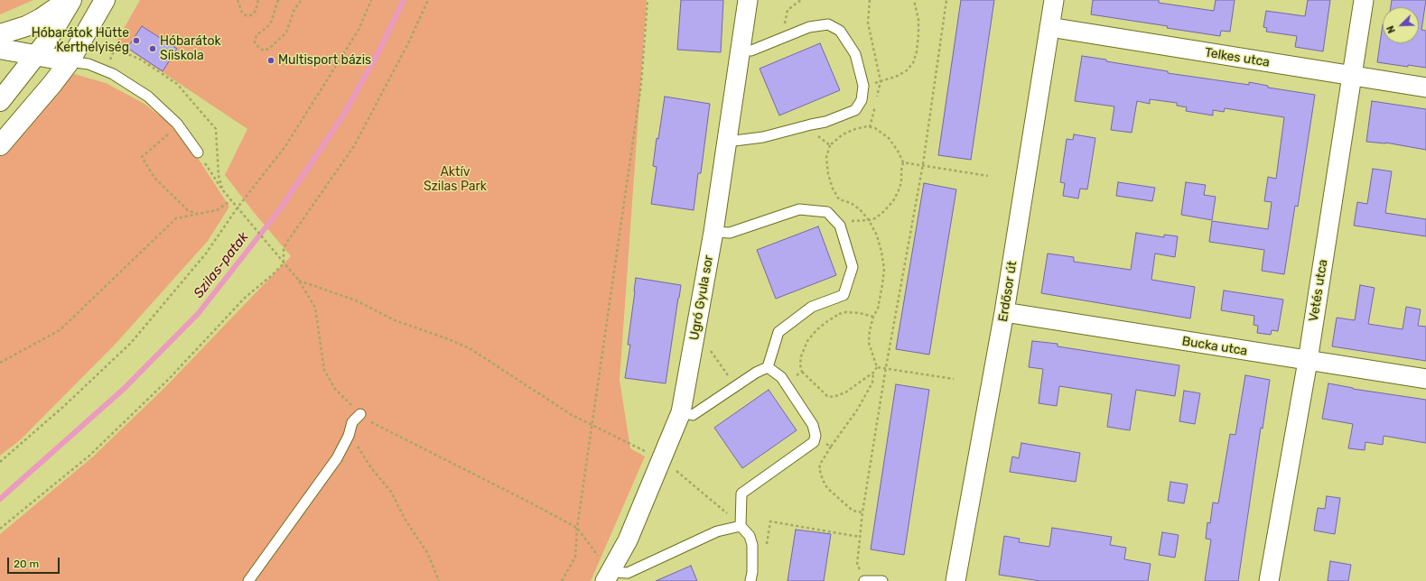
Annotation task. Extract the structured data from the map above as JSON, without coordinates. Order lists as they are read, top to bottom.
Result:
{
  "streets": {
    "street": [
      "Telkes utca",
      "Vetés utca",
      "Erdősor út",
      "Ugró Gyula sor",
      "Bucka utca"
    ]
  },
  "crossings": [
    ["Telkes utca", "Vetés utca"],
    ["Telkes utca", "Erdősor út"],
    ["Vetés utca", "Bucka utca"],
    ["Erdősor út", "Bucka utca"]
  ],
  "water": ["Szilas-patak"],
  "parks": ["Aktív Szilas Park"],
  "places": ["Hóbarátok Hütte Kerthelyiség", "Hóbarátok Síiskola", "Multisport bázis"],
  "scale_bar": "20 m",
  "north": "bottom left"
}
